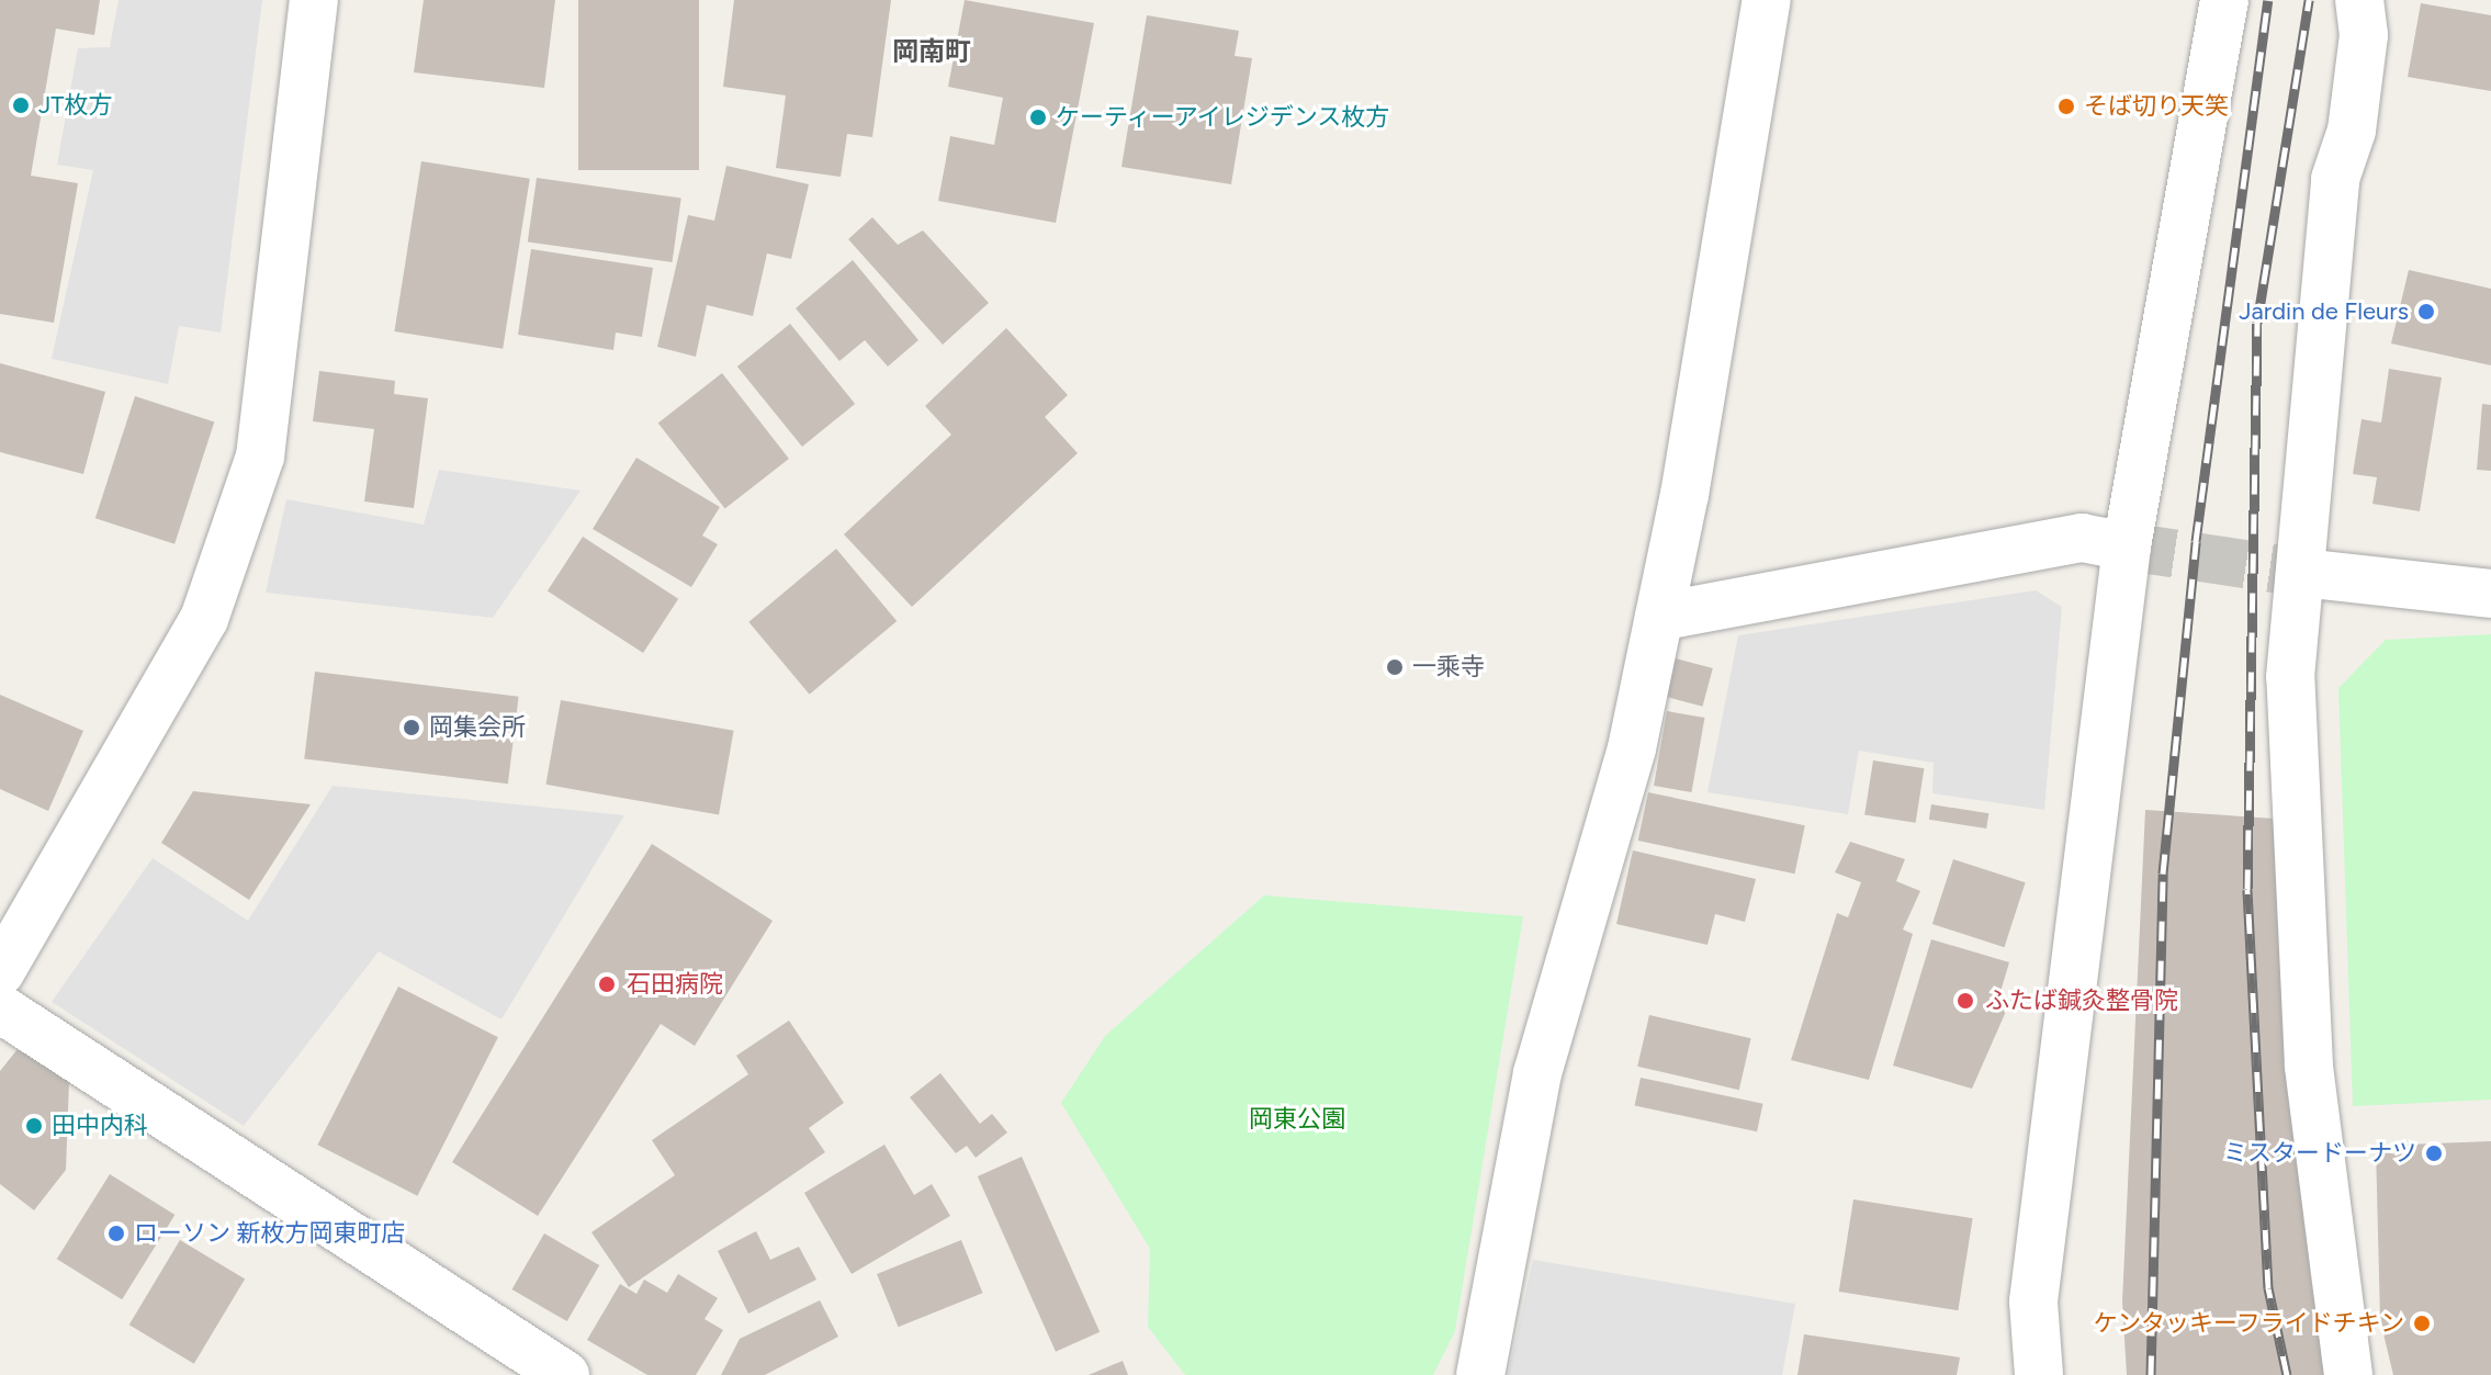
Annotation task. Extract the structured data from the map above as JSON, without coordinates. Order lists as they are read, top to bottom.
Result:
{
  "districts": ["岡南町"],
  "parks": ["岡東公園"],
  "places": [
    "JT枚方",
    "そば切り天笑",
    "ケーティーアイレジデンス枚方",
    "Jardin de Fleurs",
    "一乘寺",
    "岡集会所",
    "石田病院",
    "ふたば鍼灸整骨院",
    "田中内科",
    "ミスタードーナツ",
    "ローソン 新枚方岡東町店",
    "ケンタッキーフライドチキン"
  ]
}
